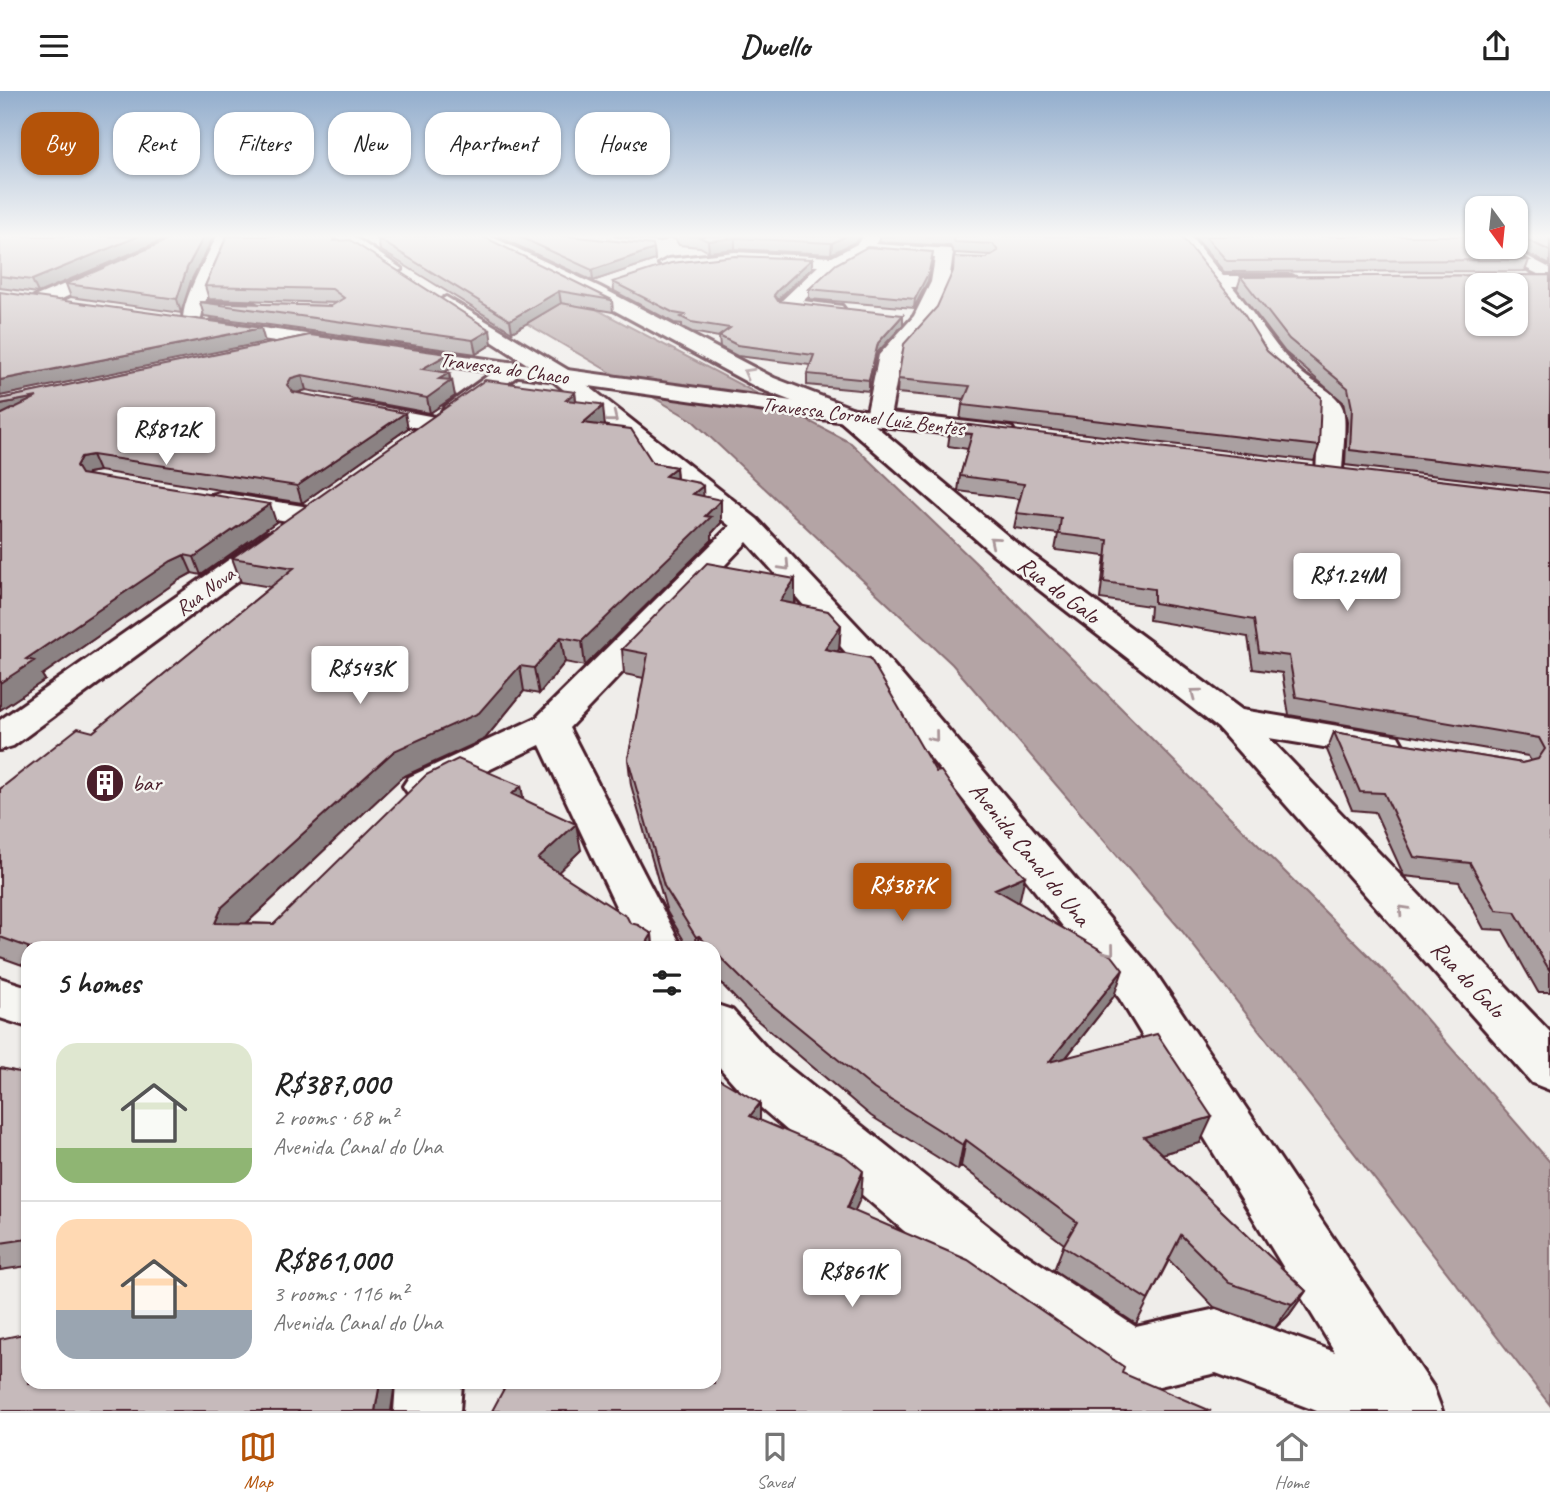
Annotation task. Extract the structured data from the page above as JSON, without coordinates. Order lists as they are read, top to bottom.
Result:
{
  "streets": {
    "street": [
      "Travessa do Chaco",
      "Travessa Coronel Luíz Bentes",
      "Rua do Galo",
      "Rua Nova",
      "Avenida Canal do Una"
    ]
  },
  "crossings": [
    ["Travessa do Chaco", "Travessa Coronel Luíz Bentes"],
    ["Travessa do Chaco", "Avenida Canal do Una"],
    ["Travessa Coronel Luíz Bentes", "Rua do Galo"],
    ["Travessa Coronel Luíz Bentes", "Avenida Canal do Una"]
  ],
  "one_way": ["Rua do Galo", "Avenida Canal do Una"],
  "places": {
    "building": ["bar"]
  },
  "north": "bottom",
  "page": {
    "header": "Dwello",
    "chip": [
      "Buy",
      "Rent",
      "Filters",
      "New",
      "Apartment",
      "House"
    ],
    "price": [
      "R$812K",
      "R$1.24M",
      "R$543K",
      "R$387K",
      "R$861K"
    ],
    "heading": "5 homes",
    "list": [
      {
        "name": "R$387,000",
        "note": "2 rooms · 68 m² · Avenida Canal do Una"
      },
      {
        "name": "R$861,000",
        "note": "3 rooms · 116 m² · Avenida Canal do Una"
      }
    ],
    "tabs": ["Map", "Saved", "Home"]
  }
}
